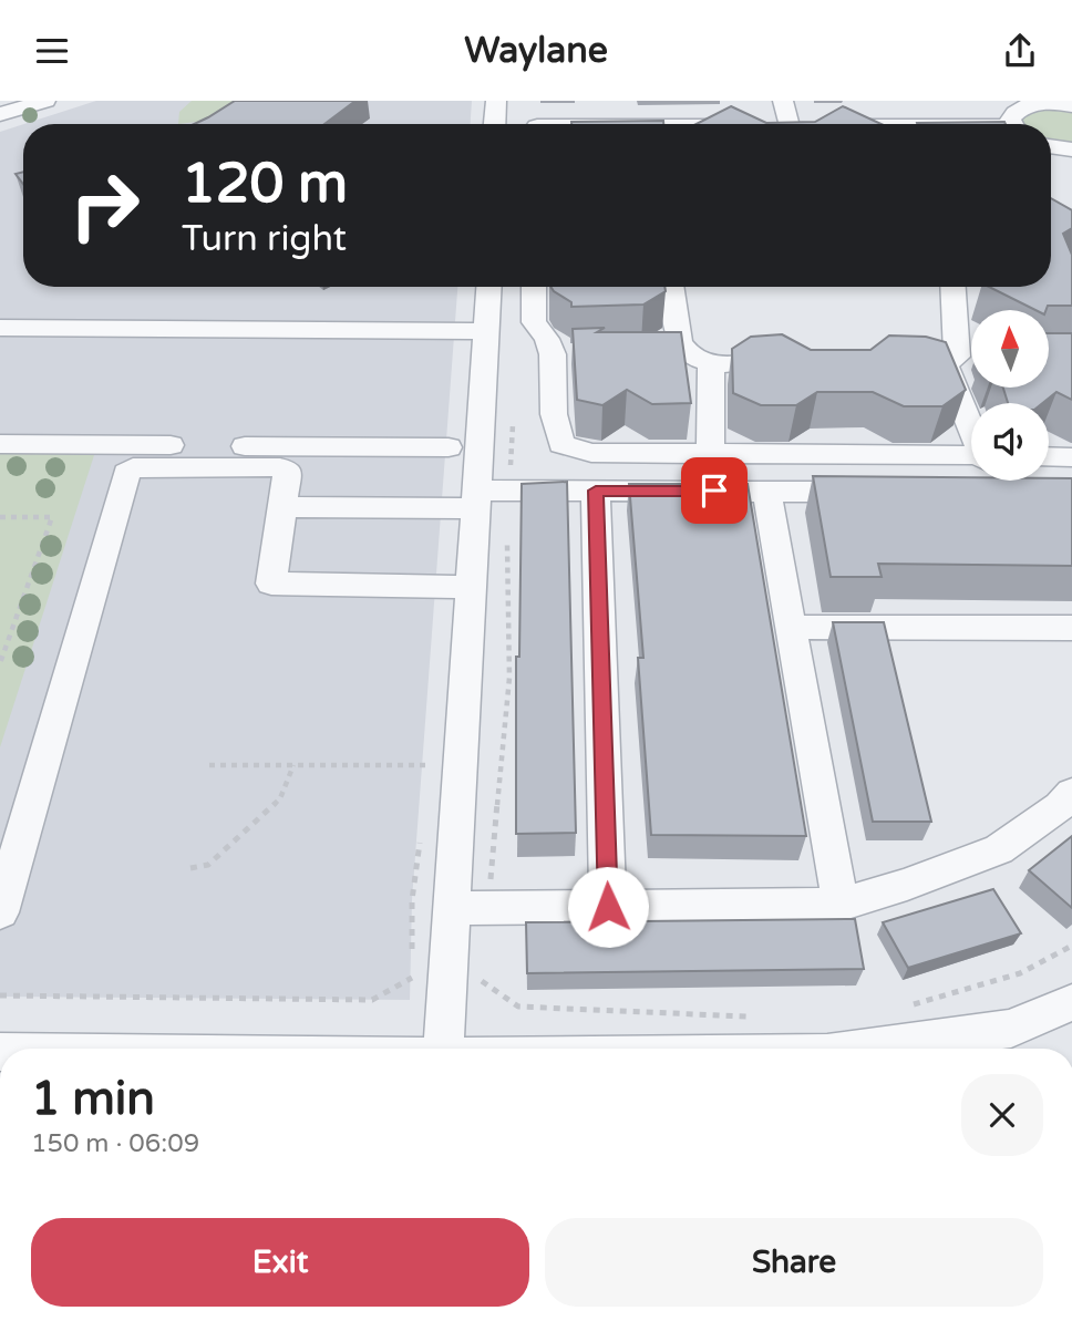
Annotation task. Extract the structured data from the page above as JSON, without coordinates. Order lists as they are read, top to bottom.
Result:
{
  "north": "top",
  "page": {
    "header": "Waylane",
    "turn": ["120 m", "Turn right"],
    "heading": ["1 min", "150 m · 06:09"],
    "buttons": ["Exit", "Share"]
  }
}
